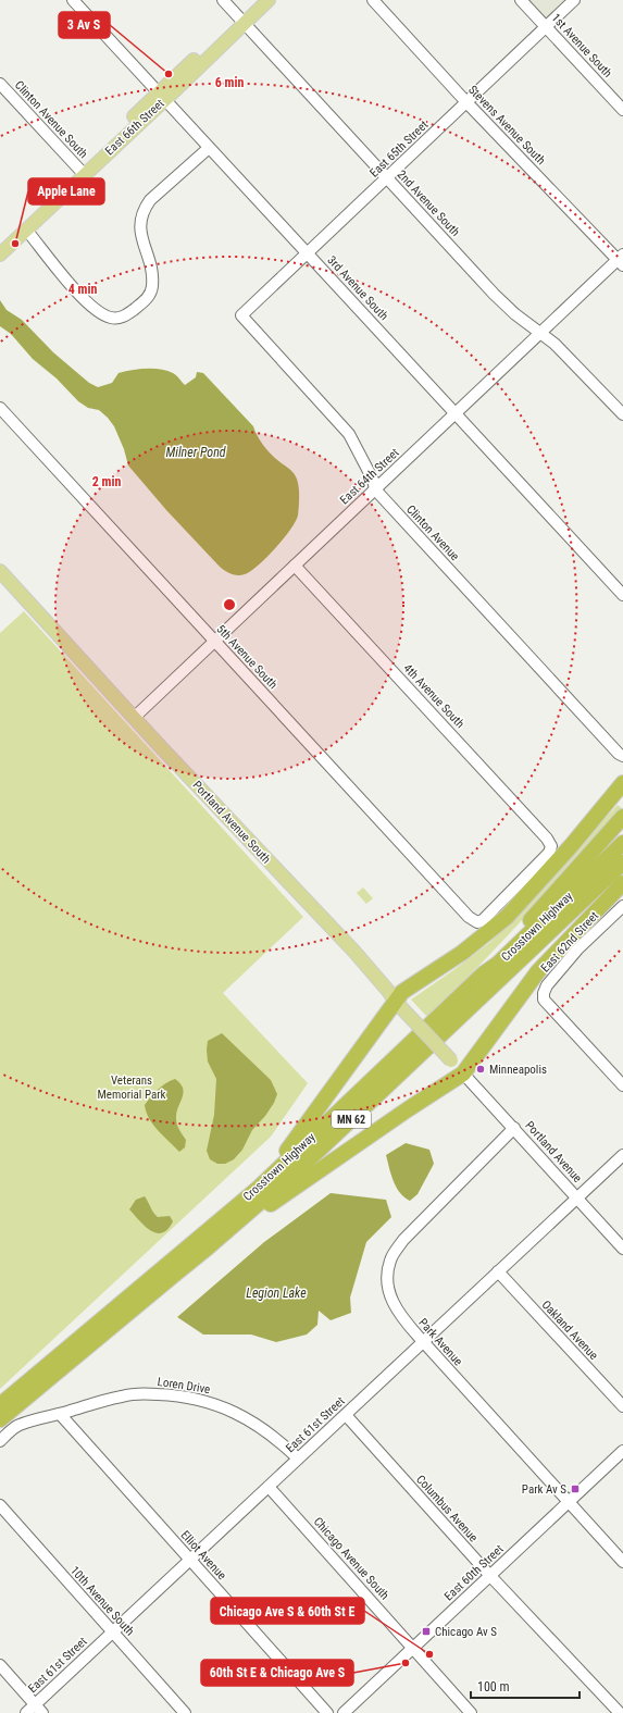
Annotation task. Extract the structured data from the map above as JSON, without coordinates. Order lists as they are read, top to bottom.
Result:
{
  "streets": {
    "highway": ["Crosstown Highway", "MN 62"],
    "main road": ["East 66th Street", "Portland Avenue South"],
    "street": [
      "1st Avenue South",
      "Clinton Avenue South",
      "Stevens Avenue South",
      "East 65th Street",
      "2nd Avenue South",
      "3rd Avenue South",
      "East 64th Street",
      "Clinton Avenue",
      "5th Avenue South",
      "4th Avenue South",
      "East 62nd Street",
      "Portland Avenue",
      "Oakland Avenue",
      "Park Avenue",
      "Loren Drive",
      "East 61st Street",
      "Columbus Avenue",
      "Elliot Avenue",
      "Chicago Avenue South",
      "East 60th Street",
      "10th Avenue South"
    ]
  },
  "crossings": [
    ["1st Avenue South", "East 65th Street"],
    ["Clinton Avenue South", "East 66th Street"],
    ["Stevens Avenue South", "East 65th Street"],
    ["Stevens Avenue South", "East 64th Street"],
    ["East 66th Street", "2nd Avenue South"],
    ["East 66th Street", "3rd Avenue South"],
    ["East 65th Street", "2nd Avenue South"],
    ["East 65th Street", "3rd Avenue South"],
    ["East 65th Street", "Clinton Avenue"],
    ["2nd Avenue South", "East 64th Street"],
    ["3rd Avenue South", "East 64th Street"],
    ["East 64th Street", "Clinton Avenue"],
    ["East 64th Street", "5th Avenue South"],
    ["East 64th Street", "4th Avenue South"],
    ["East 64th Street", "Portland Avenue South"],
    ["5th Avenue South", "4th Avenue South"],
    ["Portland Avenue South", "Portland Avenue"],
    ["Portland Avenue", "Park Avenue"],
    ["Portland Avenue", "East 61st Street"],
    ["Oakland Avenue", "East 61st Street"],
    ["Park Avenue", "East 61st Street"],
    ["Park Avenue", "East 60th Street"],
    ["Loren Drive", "East 61st Street"],
    ["Loren Drive", "Elliot Avenue"],
    ["East 61st Street", "Columbus Avenue"],
    ["East 61st Street", "Elliot Avenue"],
    ["East 61st Street", "Chicago Avenue South"],
    ["East 61st Street", "10th Avenue South"],
    ["Columbus Avenue", "East 60th Street"],
    ["Chicago Avenue South", "East 60th Street"]
  ],
  "water": ["Milner Pond", "Legion Lake"],
  "parks": ["Veterans Memorial Park"],
  "places": {
    "other": [
      "3 Av S",
      "Apple Lane",
      "Minneapolis",
      "Chicago Ave S & 60th St E",
      "60th St E & Chicago Ave S"
    ],
    "transit": ["Park Av S", "Chicago Av S"]
  },
  "scale_bar": "100 m",
  "rings": ["6 min", "4 min", "2 min"]
}
